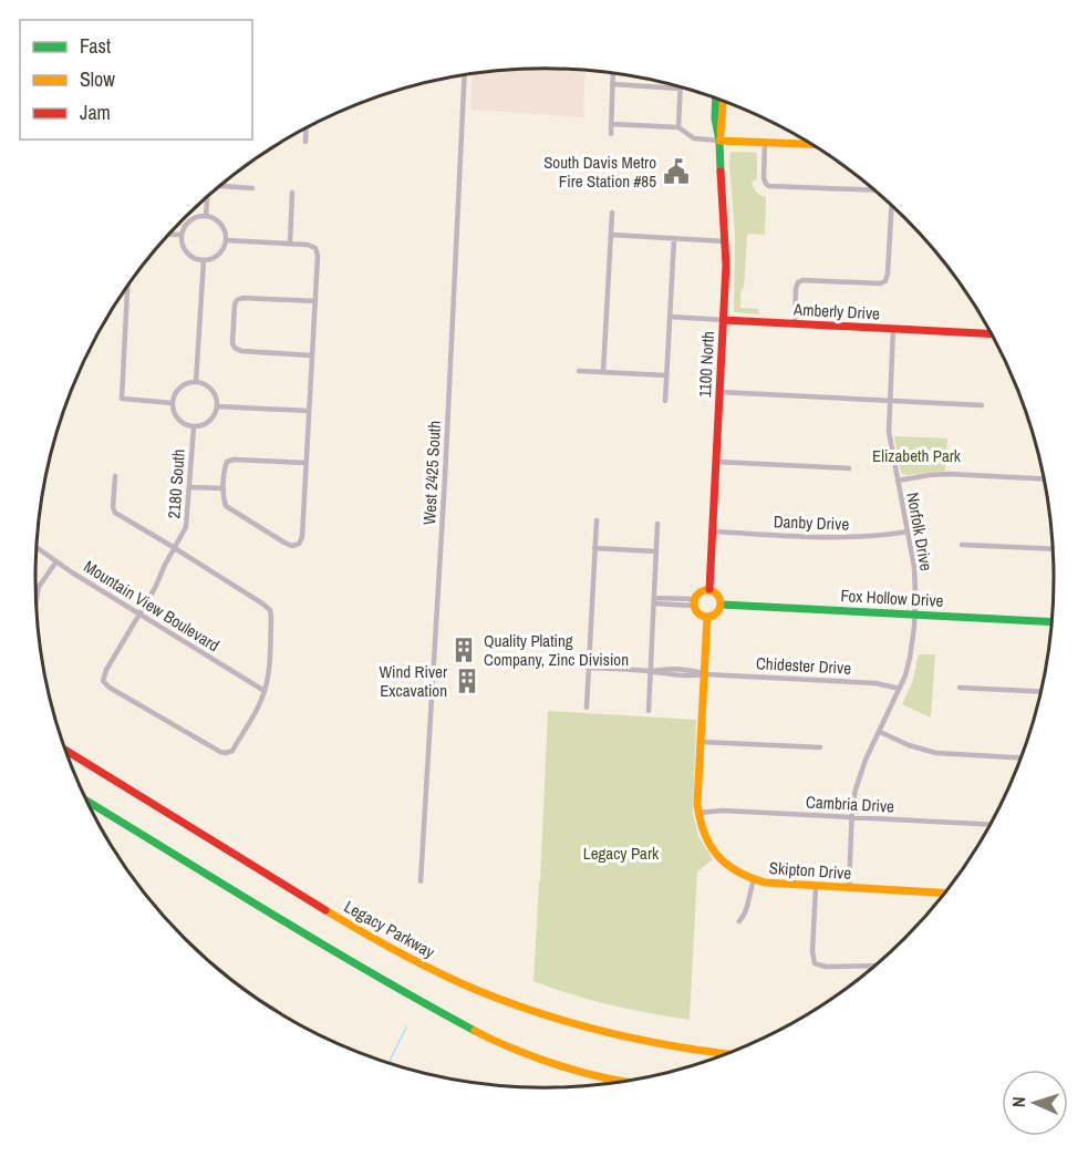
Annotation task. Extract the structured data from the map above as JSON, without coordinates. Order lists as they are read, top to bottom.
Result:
{
  "streets": {
    "main road": [
      "Amberly Drive",
      "1100 North",
      "Fox Hollow Drive",
      "Skipton Drive",
      "Legacy Parkway"
    ],
    "street": [
      "West 2425 South",
      "2180 South",
      "Danby Drive",
      "Norfolk Drive",
      "Mountain View Boulevard",
      "Chidester Drive",
      "Cambria Drive"
    ]
  },
  "crossings": [
    ["Amberly Drive", "1100 North"],
    ["Amberly Drive", "Norfolk Drive"],
    ["1100 North", "Danby Drive"],
    ["1100 North", "Fox Hollow Drive"],
    ["2180 South", "Mountain View Boulevard"],
    ["Danby Drive", "Norfolk Drive"],
    ["Norfolk Drive", "Fox Hollow Drive"],
    ["Norfolk Drive", "Chidester Drive"],
    ["Norfolk Drive", "Cambria Drive"],
    ["Norfolk Drive", "Skipton Drive"],
    ["Cambria Drive", "Skipton Drive"]
  ],
  "parks": ["Elizabeth Park", "Legacy Park"],
  "places": {
    "public building": ["South Davis Metro Fire Station #85"],
    "building": ["Quality Plating Company, Zinc Division", "Wind River Excavation"]
  },
  "legend": ["Fast", "Slow", "Jam"],
  "north": "left"
}
